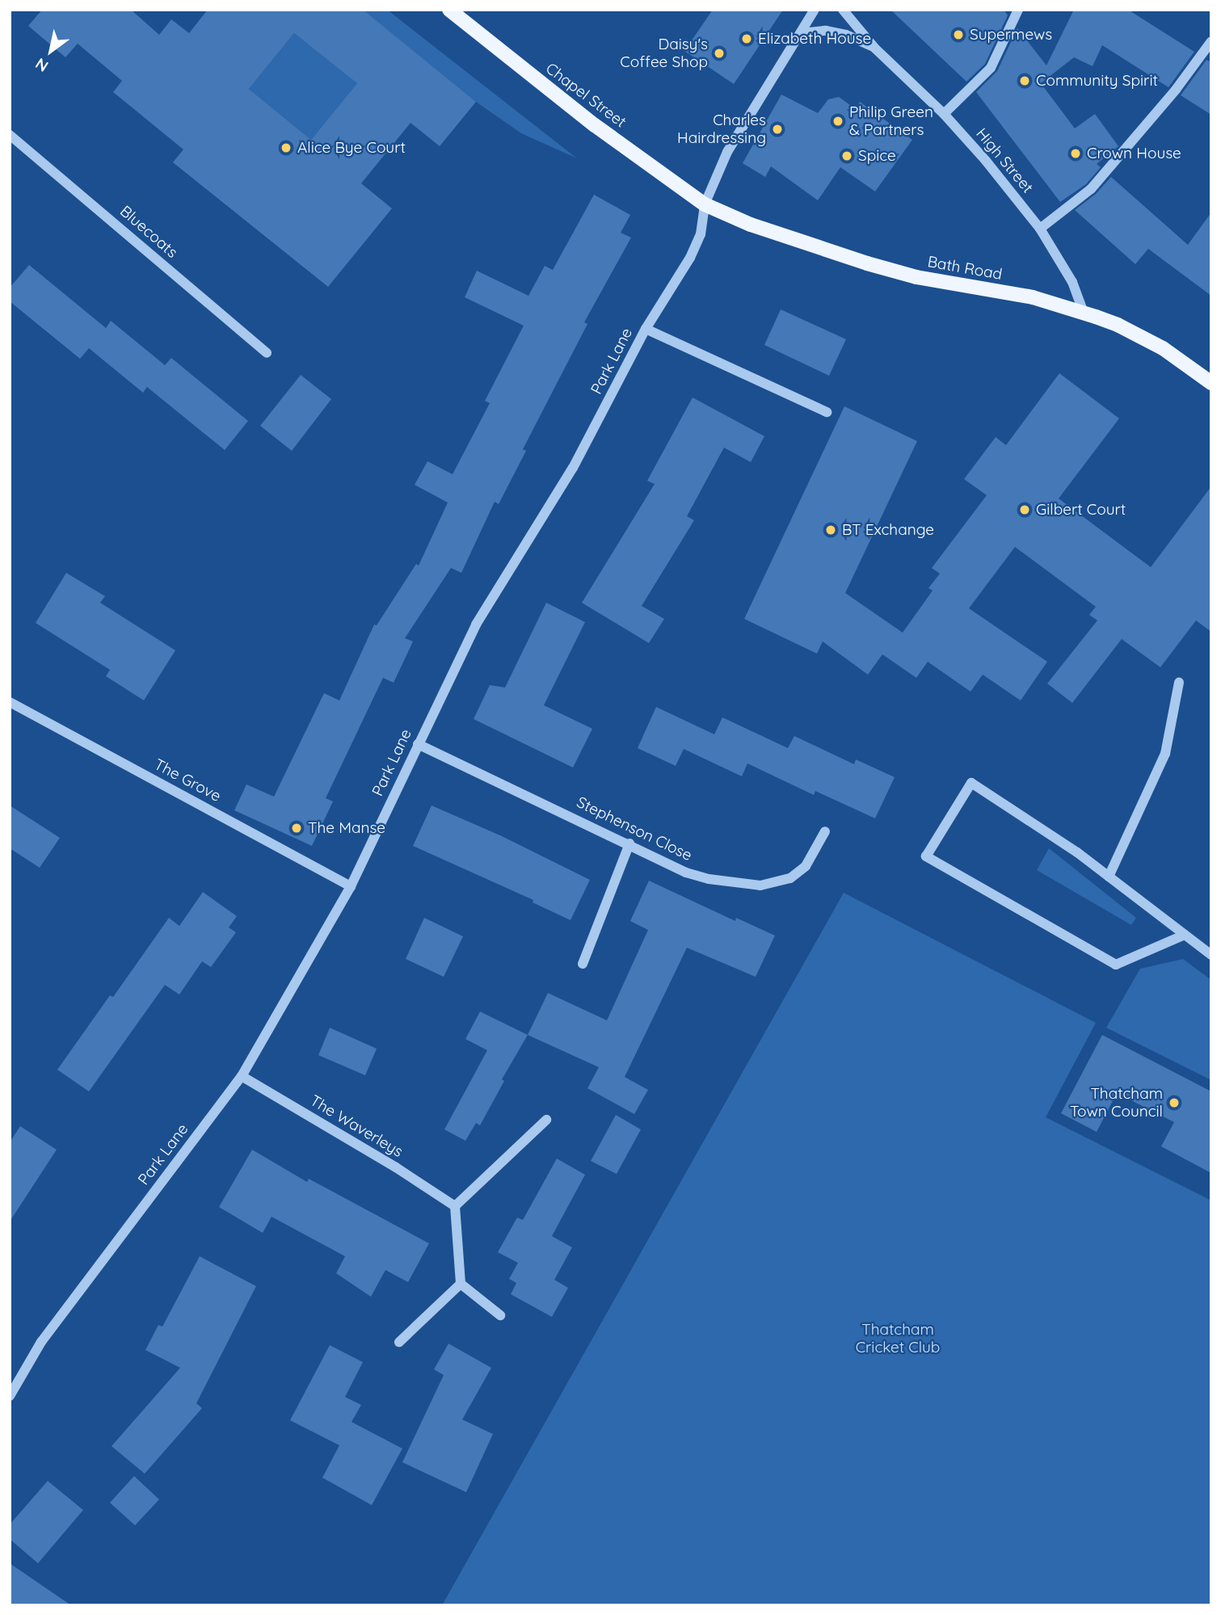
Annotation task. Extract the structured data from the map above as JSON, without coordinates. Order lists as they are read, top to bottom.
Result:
{
  "streets": {
    "main road": ["Chapel Street", "Bath Road"],
    "street": [
      "High Street",
      "Bluecoats",
      "Park Lane",
      "The Grove",
      "Stephenson Close",
      "The Waverleys"
    ]
  },
  "crossings": [
    ["Chapel Street", "Bath Road"],
    ["Chapel Street", "Park Lane"],
    ["High Street", "Bath Road"],
    ["Bath Road", "Park Lane"],
    ["Park Lane", "The Grove"],
    ["Park Lane", "Stephenson Close"],
    ["Park Lane", "The Waverleys"]
  ],
  "parks": ["Thatcham Cricket Club"],
  "places": [
    "Supermews",
    "Elizabeth House",
    "Daisy's Coffee Shop",
    "Community Spirit",
    "Philip Green & Partners",
    "Charles Hairdressing",
    "Alice Bye Court",
    "Crown House",
    "Spice",
    "Gilbert Court",
    "BT Exchange",
    "The Manse",
    "Thatcham Town Council"
  ],
  "north": "bottom left"
}
